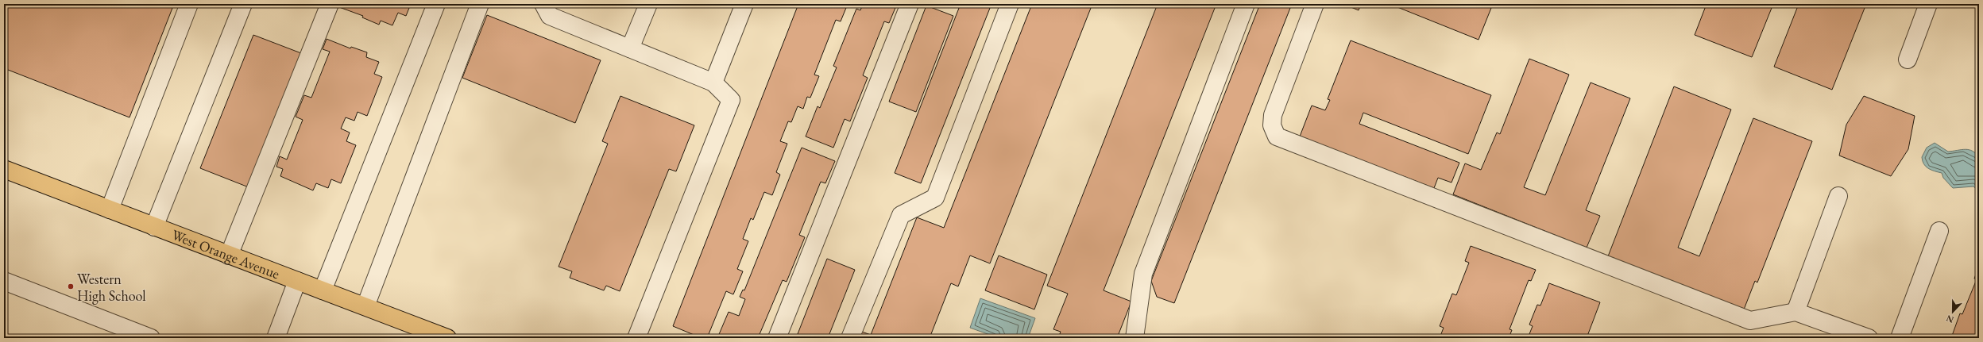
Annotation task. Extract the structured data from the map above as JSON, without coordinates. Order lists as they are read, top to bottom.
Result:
{
  "streets": {
    "main road": ["West Orange Avenue"]
  },
  "places": ["Western High School"],
  "north": "bottom"
}
